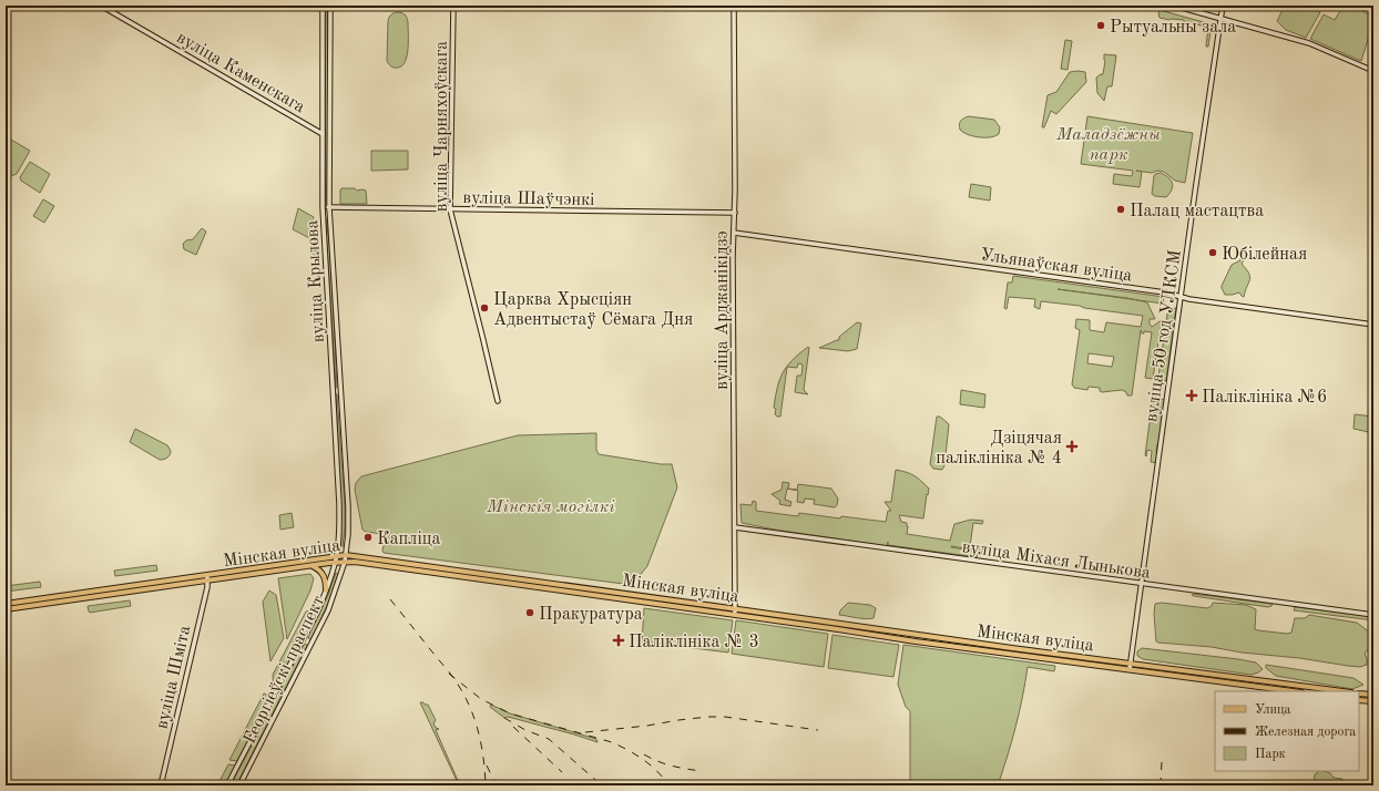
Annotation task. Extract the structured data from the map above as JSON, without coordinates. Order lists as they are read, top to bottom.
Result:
{
  "streets": {
    "main road": [
      "вуліца Каменскага",
      "вуліца Чарняхоўскага",
      "вуліца Шаўчэнкі",
      "Ульянаўская вуліца",
      "вуліца Крылова",
      "вуліца Арджанікідзэ",
      "вуліца 50 год УЛКСМ",
      "Мінская вуліца",
      "вуліца Міхася Лынькова",
      "Георгіеўскі праспект",
      "вуліца Шміта"
    ]
  },
  "crossings": [
    ["вуліца Каменскага", "вуліца Крылова"],
    ["вуліца Чарняхоўскага", "вуліца Шаўчэнкі"],
    ["вуліца Шаўчэнкі", "вуліца Крылова"],
    ["вуліца Шаўчэнкі", "вуліца Арджанікідзэ"],
    ["Ульянаўская вуліца", "вуліца Арджанікідзэ"],
    ["Ульянаўская вуліца", "вуліца 50 год УЛКСМ"],
    ["вуліца Крылова", "Мінская вуліца"],
    ["вуліца Крылова", "Георгіеўскі праспект"],
    ["вуліца Арджанікідзэ", "Мінская вуліца"],
    ["вуліца Арджанікідзэ", "вуліца Міхася Лынькова"],
    ["вуліца 50 год УЛКСМ", "Мінская вуліца"],
    ["вуліца 50 год УЛКСМ", "вуліца Міхася Лынькова"],
    ["Мінская вуліца", "Георгіеўскі праспект"],
    ["Мінская вуліца", "вуліца Шміта"]
  ],
  "parks": ["Маладзёжны парк", "Мінскія могілкі"],
  "places": {
    "other": [
      "Рытуальны зала",
      "Палац мастацтва",
      "Юбілейная",
      "Царква Хрысціян Адвентыстаў Сёмага Дня",
      "Капліца",
      "Пракуратура"
    ],
    "health": ["Паліклініка №6", "Дзіцячая паліклініка № 4", "Паліклініка № 3"]
  },
  "legend": ["Улица", "Железная дорога", "Парк"]
}
